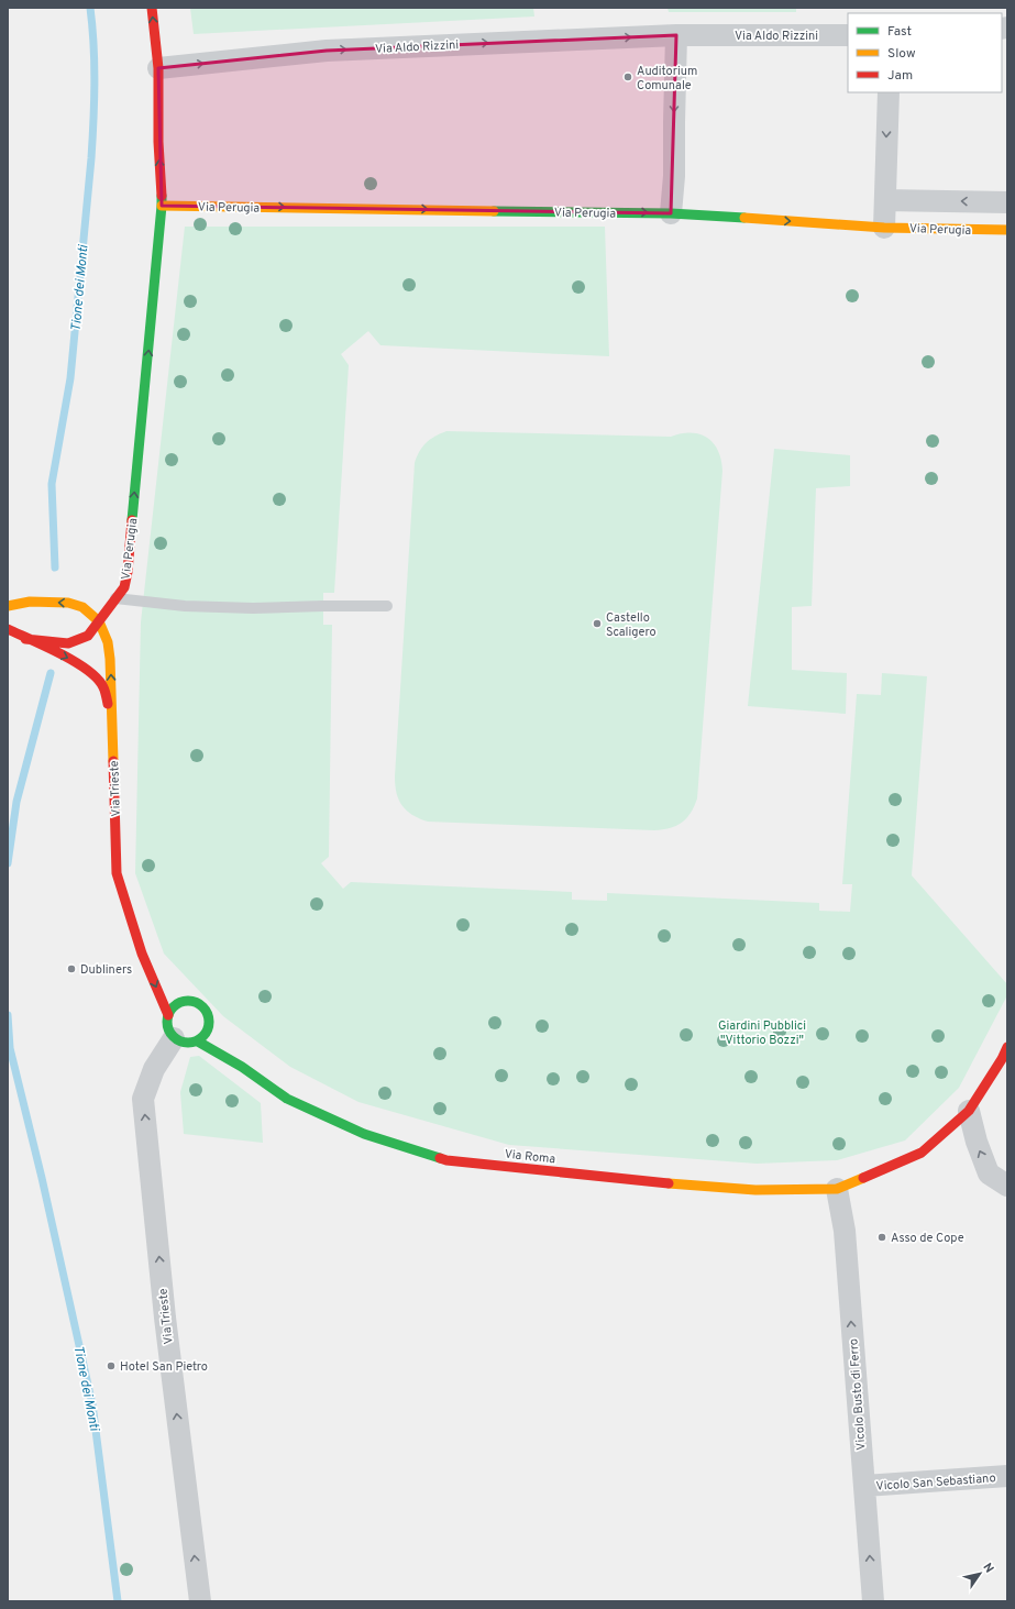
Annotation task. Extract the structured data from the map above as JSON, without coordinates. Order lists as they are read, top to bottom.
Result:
{
  "streets": {
    "street": [
      "Via Aldo Rizzini",
      "Via Perugia",
      "Via Trieste",
      "Via Roma",
      "Vicolo Busto di Ferro",
      "Vicolo San Sebastiano"
    ]
  },
  "crossings": [
    ["Via Aldo Rizzini", "Via Perugia"],
    ["Via Perugia", "Via Trieste"],
    ["Via Trieste", "Via Roma"],
    ["Via Roma", "Vicolo Busto di Ferro"],
    ["Vicolo Busto di Ferro", "Vicolo San Sebastiano"]
  ],
  "one_way": ["Via Aldo Rizzini", "Via Trieste", "Vicolo Busto di Ferro"],
  "water": ["Tione dei Monti"],
  "parks": ["Giardini Pubblici \"Vittorio Bozzi\""],
  "places": [
    "Auditorium Comunale",
    "Castello Scaligero",
    "Dubliners",
    "Asso de Cope",
    "Hotel San Pietro"
  ],
  "legend": ["Fast", "Slow", "Jam"],
  "north": "top right"
}
